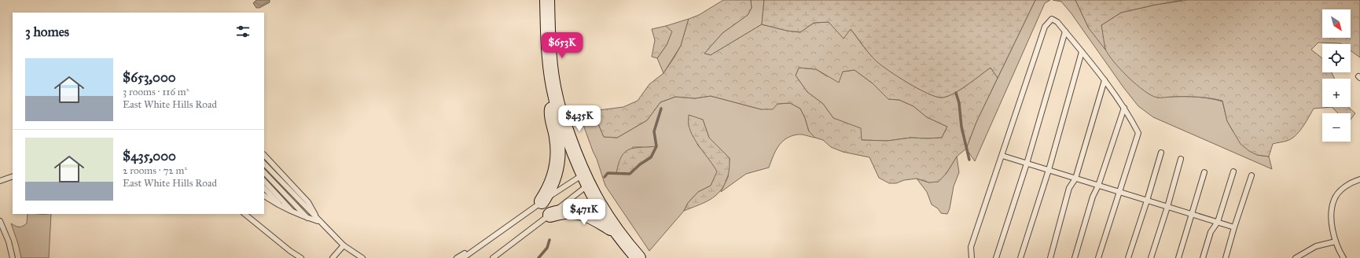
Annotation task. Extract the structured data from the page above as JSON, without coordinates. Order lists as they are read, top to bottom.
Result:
{
  "north": "bottom right",
  "page": {
    "map_buttons": ["+", "−"],
    "heading": "3 homes",
    "price": ["$653K", "$435K", "$471K"],
    "list": [
      {
        "name": "$653,000",
        "note": "3 rooms · 116 m² · East White Hills Road"
      },
      {
        "name": "$435,000",
        "note": "2 rooms · 72 m² · East White Hills Road"
      }
    ]
  }
}
